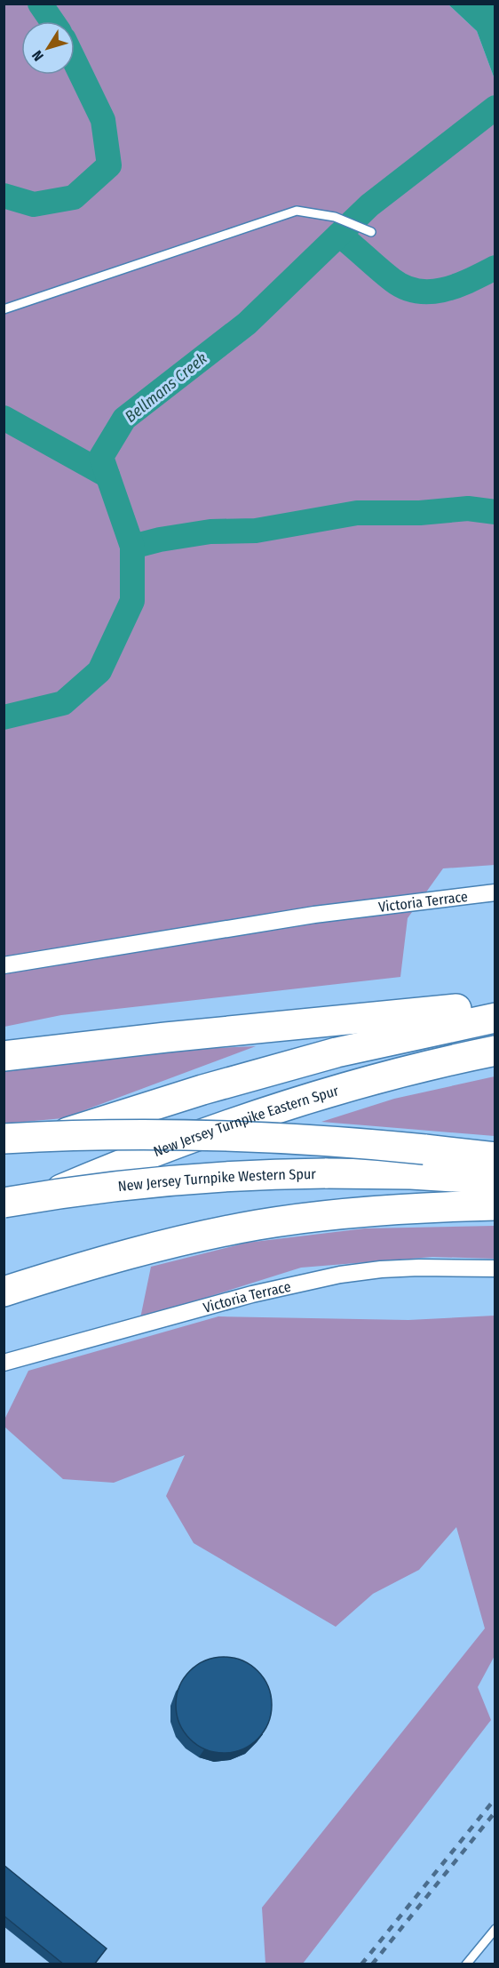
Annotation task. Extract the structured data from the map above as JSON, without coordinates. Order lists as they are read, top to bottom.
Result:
{
  "streets": {
    "highway": ["New Jersey Turnpike Eastern Spur", "New Jersey Turnpike Western Spur"],
    "street": ["Victoria Terrace"]
  },
  "water": ["Bellmans Creek"],
  "north": "bottom left"
}
